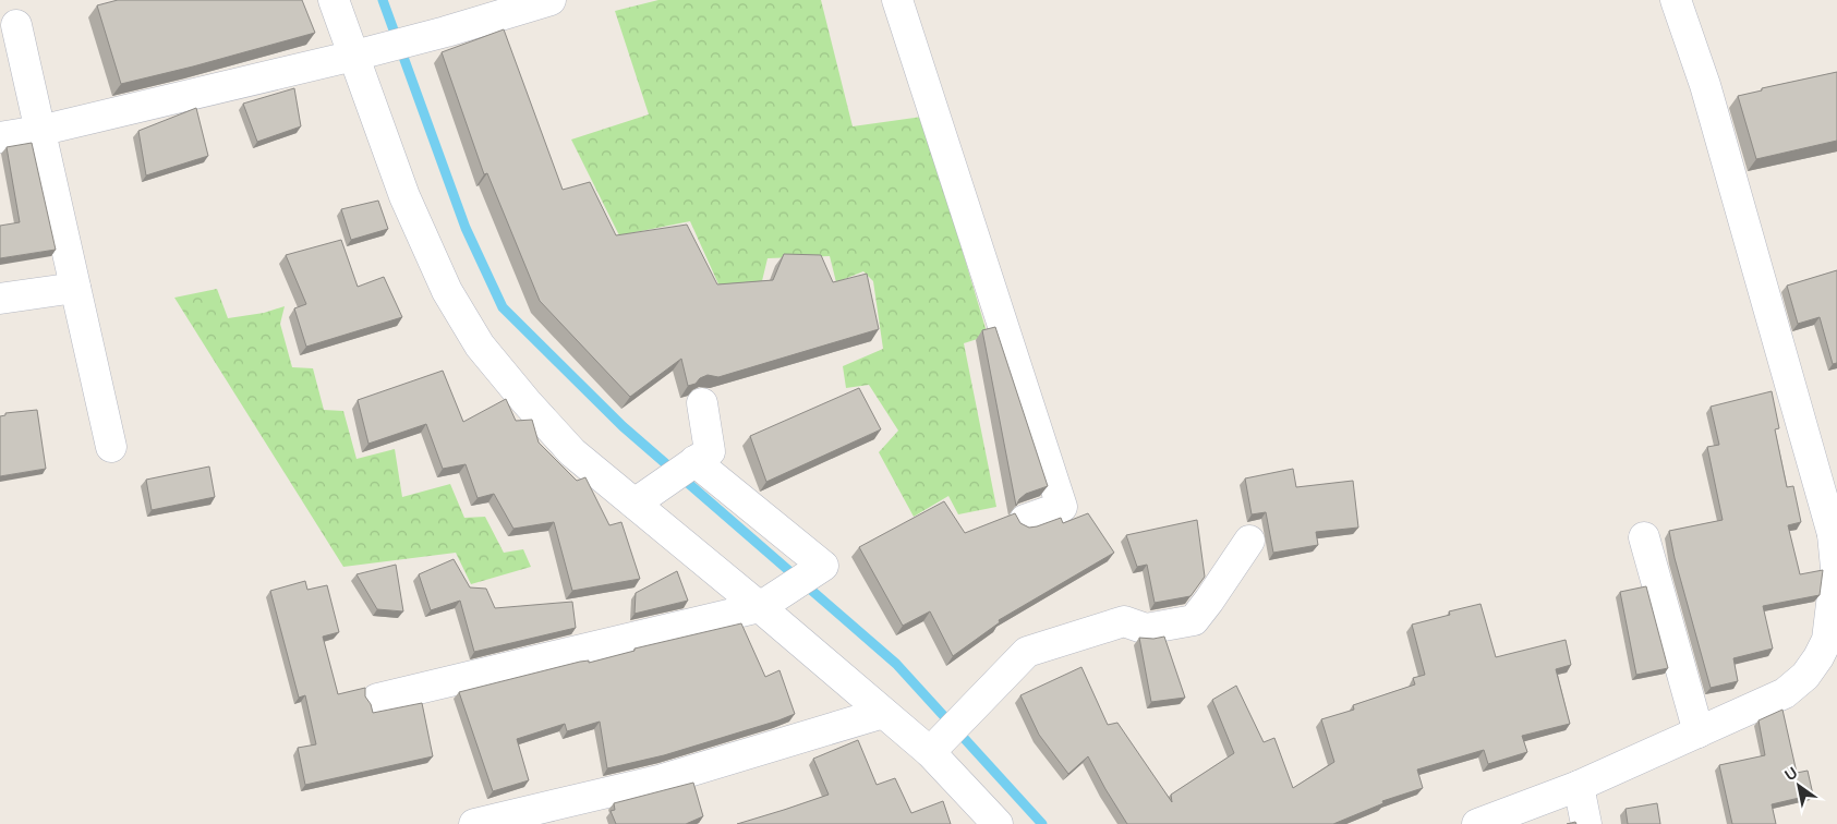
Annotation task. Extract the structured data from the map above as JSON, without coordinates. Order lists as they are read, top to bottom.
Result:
{
  "north": "top left"
}
